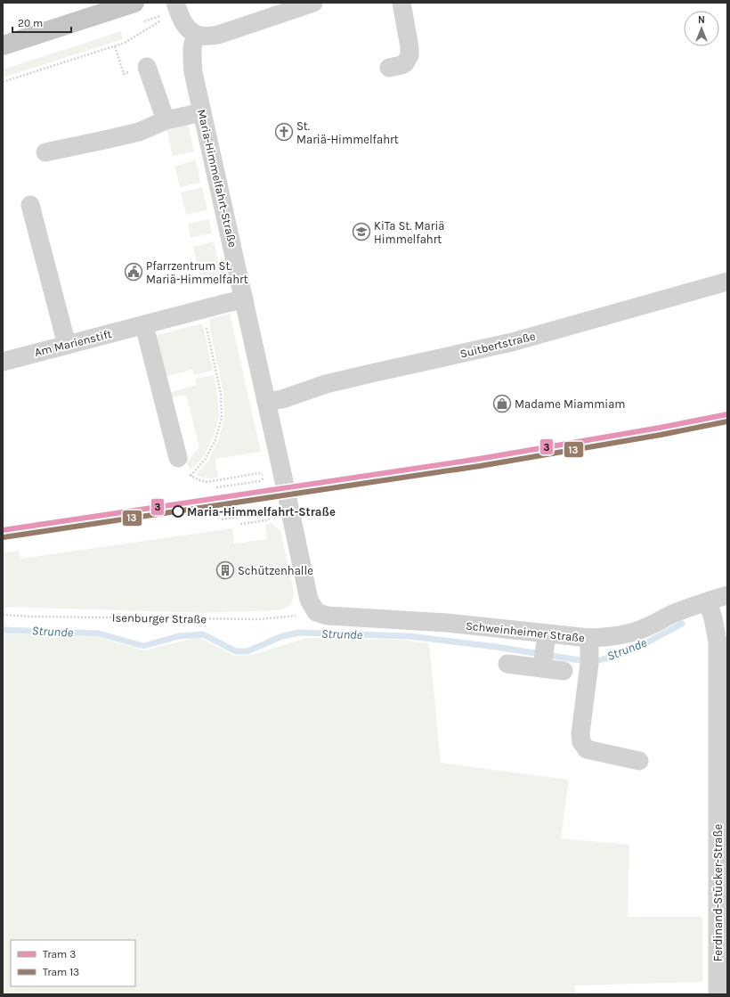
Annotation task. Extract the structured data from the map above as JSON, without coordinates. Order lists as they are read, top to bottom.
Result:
{
  "streets": {
    "street": [
      "Maria-Himmelfahrt-Straße",
      "Am Marienstift",
      "Suitbertstraße",
      "Schweinheimer Straße",
      "Ferdinand-Stücker-Straße"
    ],
    "path": ["Isenburger Straße"]
  },
  "crossings": [
    ["Maria-Himmelfahrt-Straße", "Am Marienstift"],
    ["Maria-Himmelfahrt-Straße", "Suitbertstraße"],
    ["Maria-Himmelfahrt-Straße", "Isenburger Straße"],
    ["Maria-Himmelfahrt-Straße", "Schweinheimer Straße"],
    ["Isenburger Straße", "Schweinheimer Straße"],
    ["Schweinheimer Straße", "Ferdinand-Stücker-Straße"]
  ],
  "water": ["Strunde"],
  "places": {
    "church": ["St. Mariä-Himmelfahrt"],
    "school or university": ["KiTa St. Mariä Himmelfahrt"],
    "public building": ["Pfarrzentrum St. Mariä-Himmelfahrt"],
    "shop": ["Madame Miammiam"],
    "other": ["Maria-Himmelfahrt-Straße"],
    "building": ["Schützenhalle"]
  },
  "lines": ["tram line 3", "tram line 13"],
  "legend": ["Tram 3", "Tram 13"],
  "scale_bar": "20 m",
  "north": "top"
}
